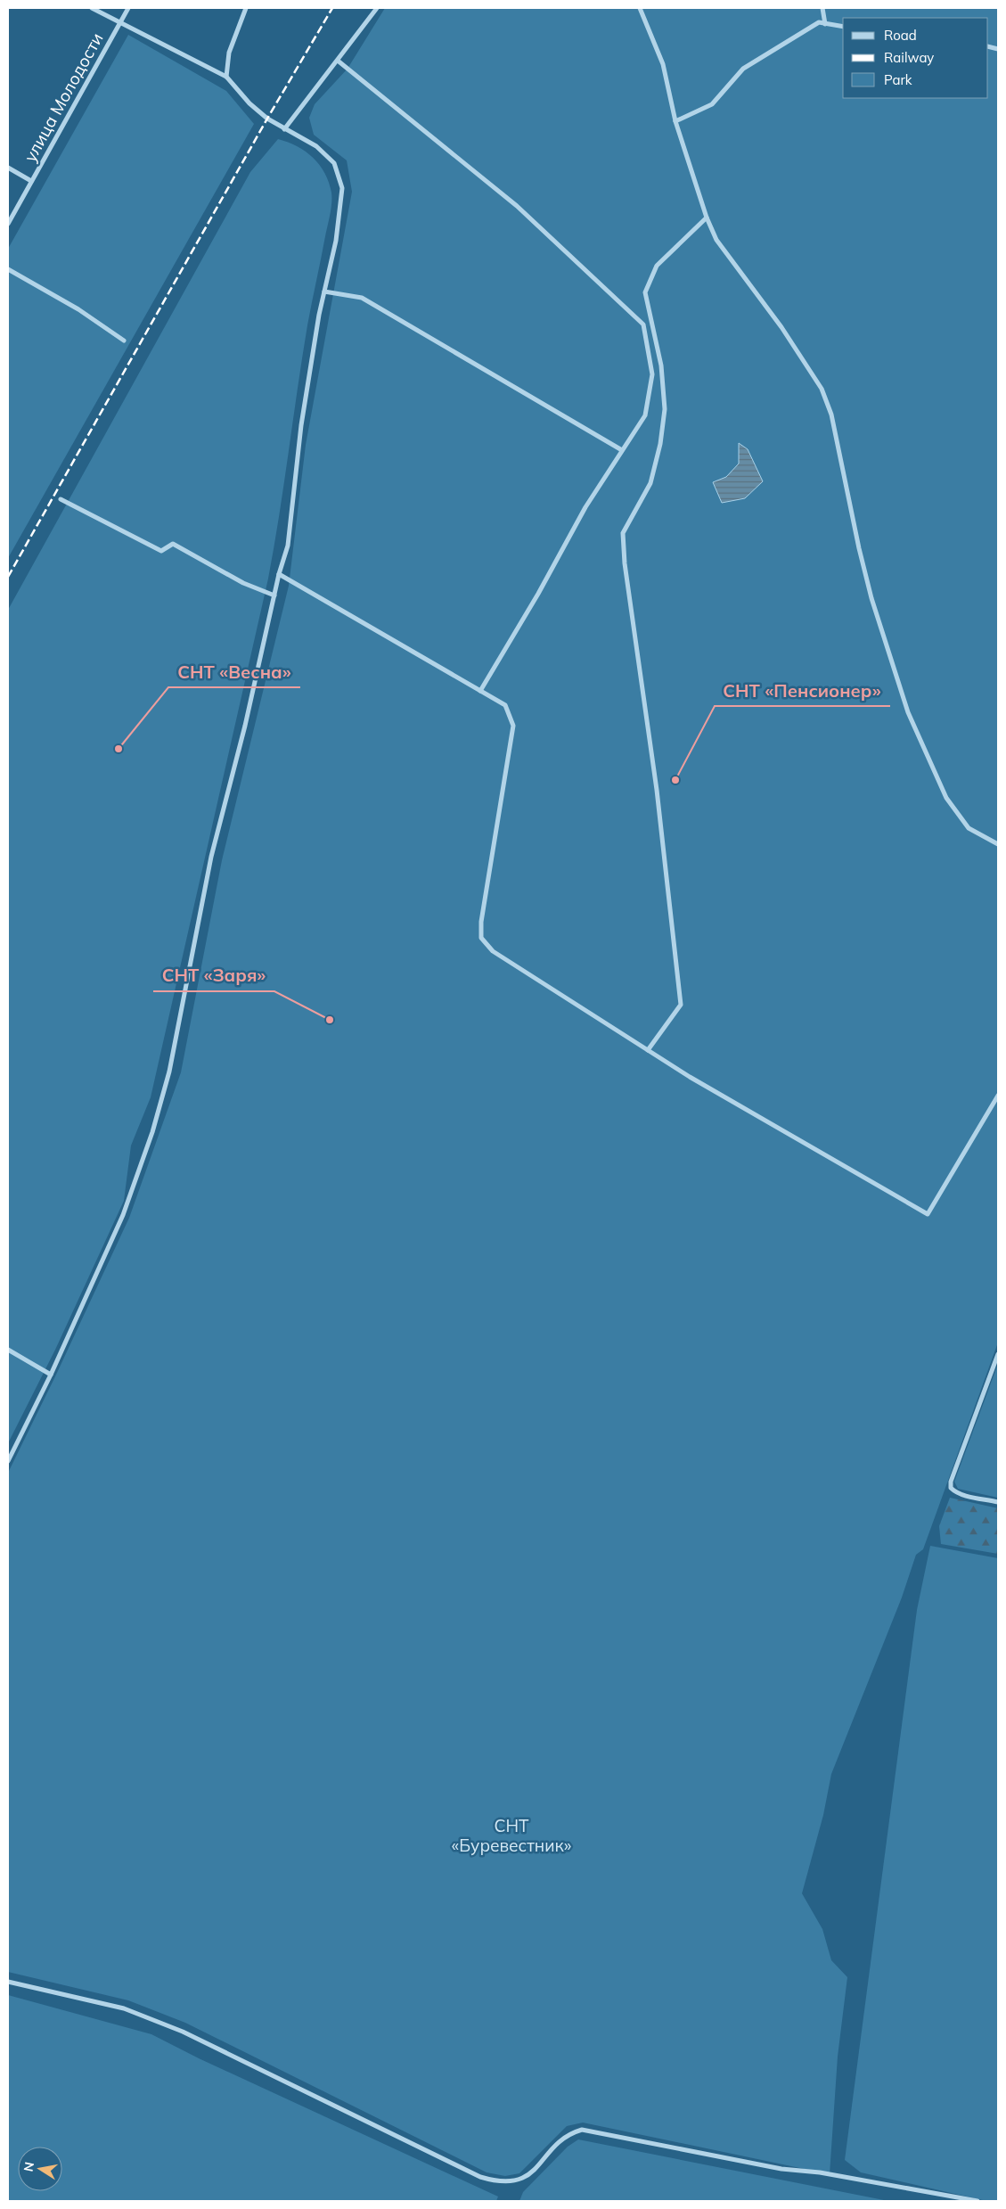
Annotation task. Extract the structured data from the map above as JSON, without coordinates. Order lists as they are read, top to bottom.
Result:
{
  "streets": {
    "street": ["улица Молодости"]
  },
  "parks": ["СНТ «Буревестник»"],
  "places": ["СНТ «Весна»", "СНТ «Пенсионер»", "СНТ «Заря»"],
  "legend": ["Road", "Railway", "Park"],
  "north": "left"
}
